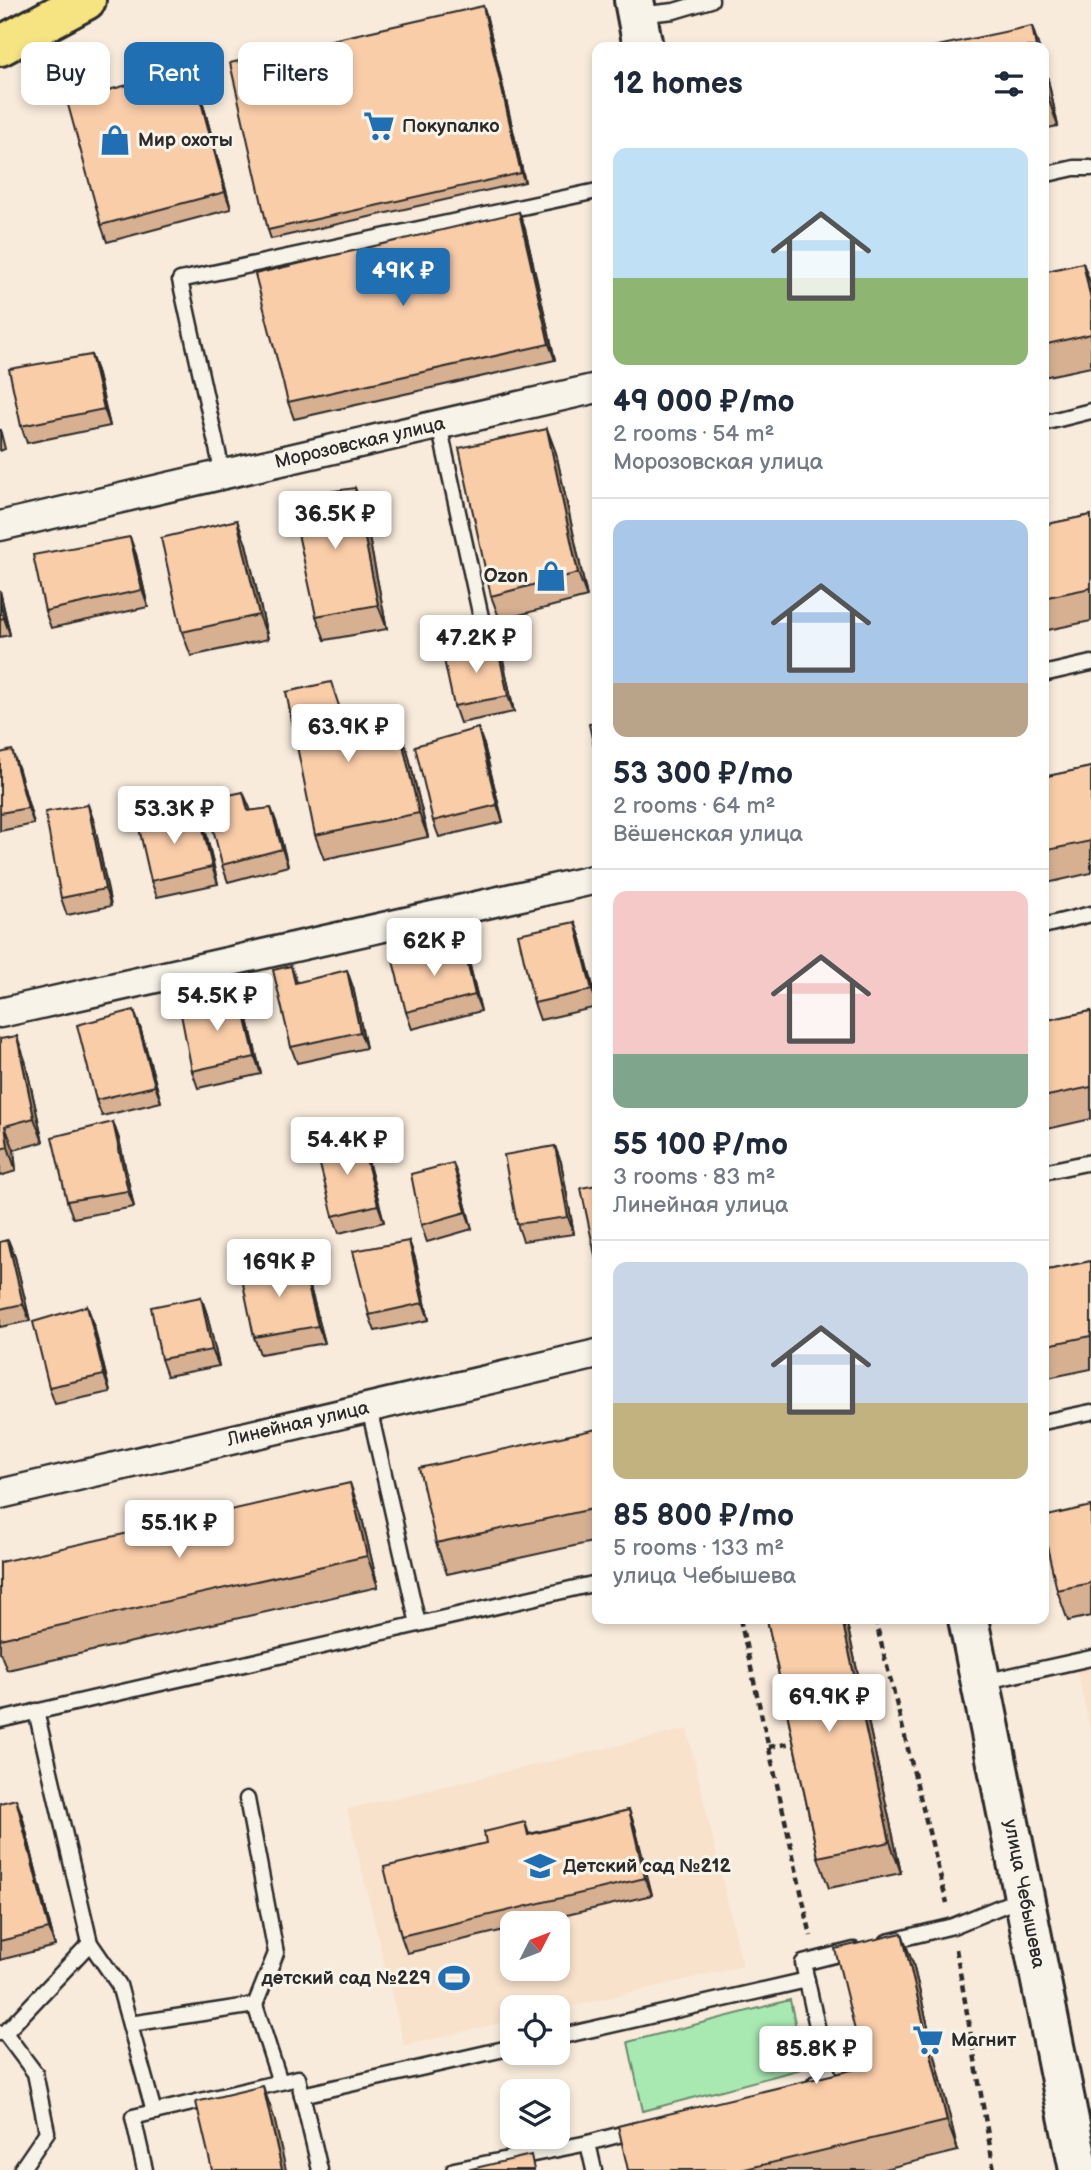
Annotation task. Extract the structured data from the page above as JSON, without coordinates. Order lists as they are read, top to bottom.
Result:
{
  "streets": {
    "street": ["Морозовская улица", "Линейная улица", "улица Чебышева"]
  },
  "places": {
    "supermarket": ["Покупалко", "Магнит"],
    "shop": ["Мир охоты", "Ozon"],
    "school or university": ["Детский сад №212"],
    "sports": ["детский сад №229"]
  },
  "north": "top right",
  "page": {
    "chip": ["Buy", "Rent", "Filters"],
    "heading": "12 homes",
    "list": [
      {
        "name": "49 000 ₽/mo",
        "note": "2 rooms · 54 m² · Морозовская улица"
      },
      {
        "name": "53 300 ₽/mo",
        "note": "2 rooms · 64 m² · Вёшенская улица"
      },
      {
        "name": "55 100 ₽/mo",
        "note": "3 rooms · 83 m² · Линейная улица"
      },
      {
        "name": "85 800 ₽/mo",
        "note": "5 rooms · 133 m² · улица Чебышева"
      }
    ],
    "price": [
      "49K ₽",
      "36.5K ₽",
      "47.2K ₽",
      "63.9K ₽",
      "53.3K ₽",
      "62K ₽",
      "54.5K ₽",
      "54.4K ₽",
      "169K ₽",
      "55.1K ₽",
      "69.9K ₽",
      "85.8K ₽"
    ]
  }
}
